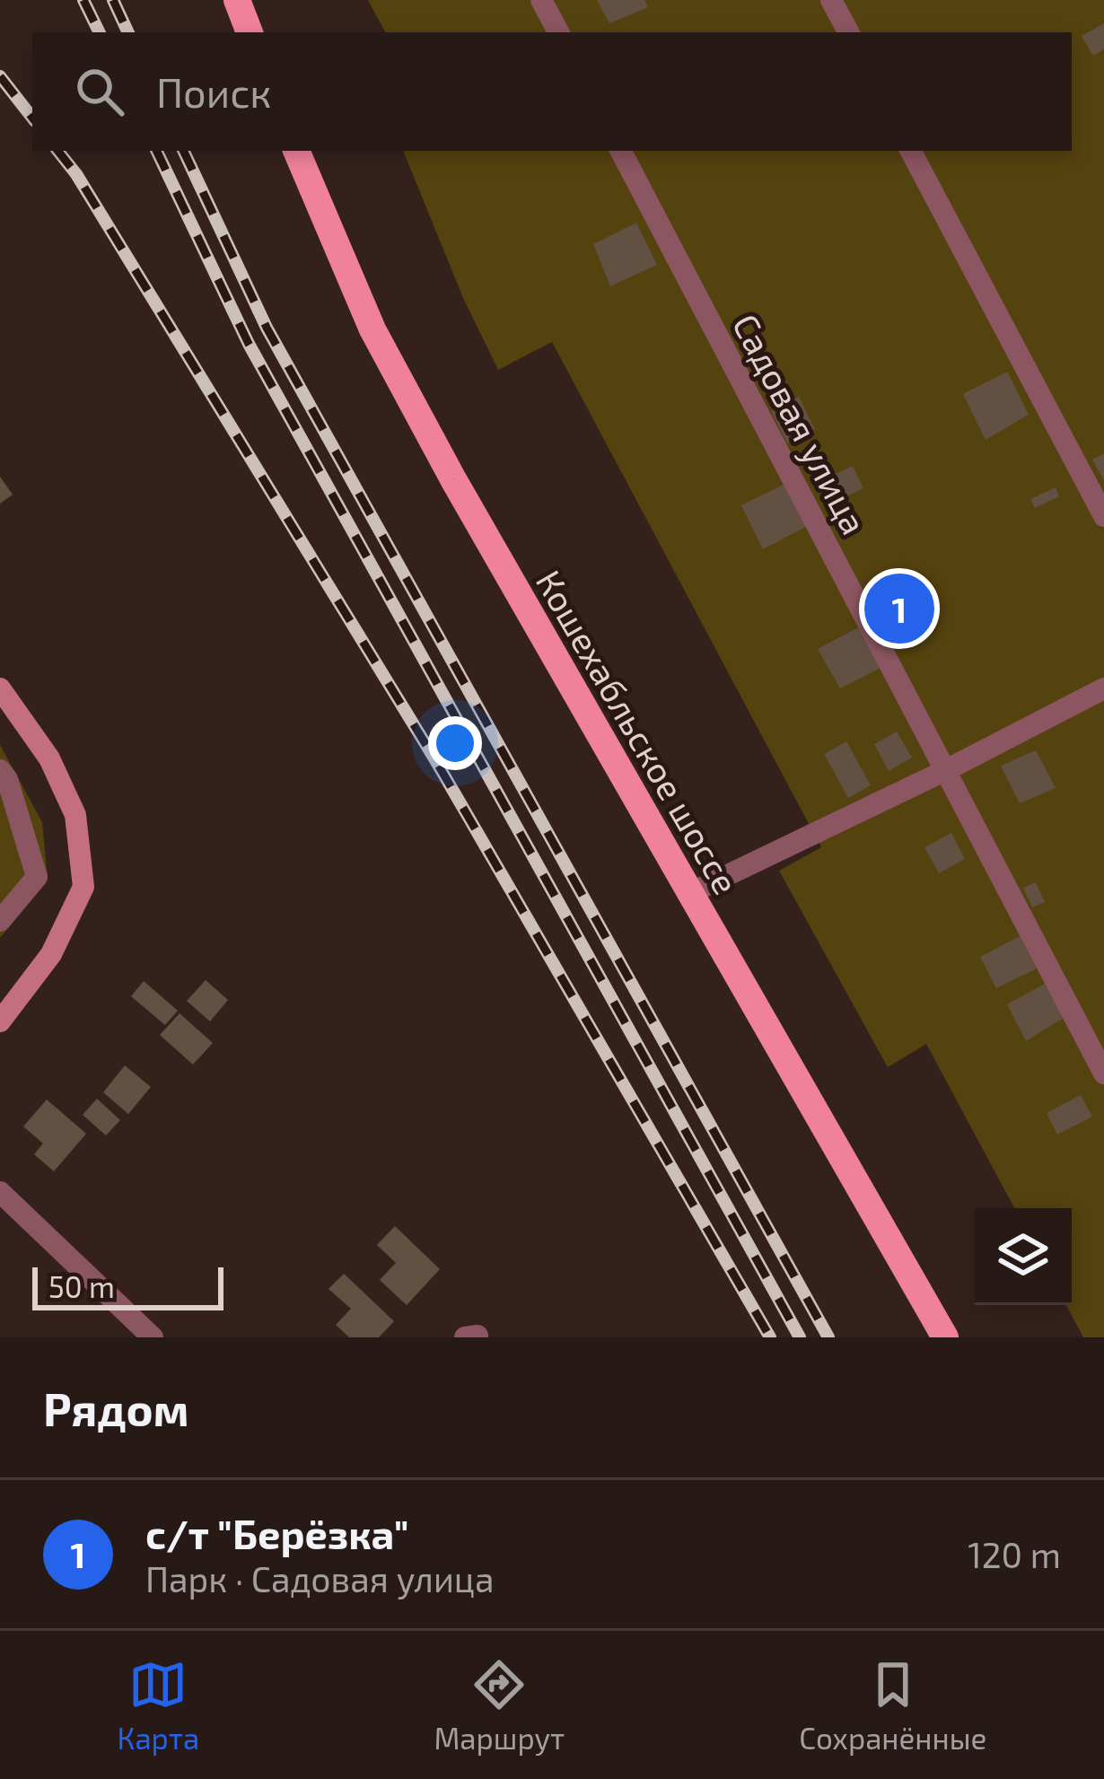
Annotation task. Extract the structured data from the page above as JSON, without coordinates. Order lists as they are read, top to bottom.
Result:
{
  "streets": {
    "main road": ["Кошехабльское шоссе"],
    "street": ["Садовая улица"]
  },
  "scale_bar": "50 m",
  "page": {
    "search": "Поиск",
    "pins": "1",
    "scale": "50 m",
    "heading": "Рядом",
    "list": [
      {
        "mark": "1",
        "name": "с/т \"Берёзка\"",
        "note": "Парк · Садовая улица",
        "value": "120 m"
      }
    ],
    "nav": ["Карта", "Маршрут", "Сохранённые"]
  }
}
